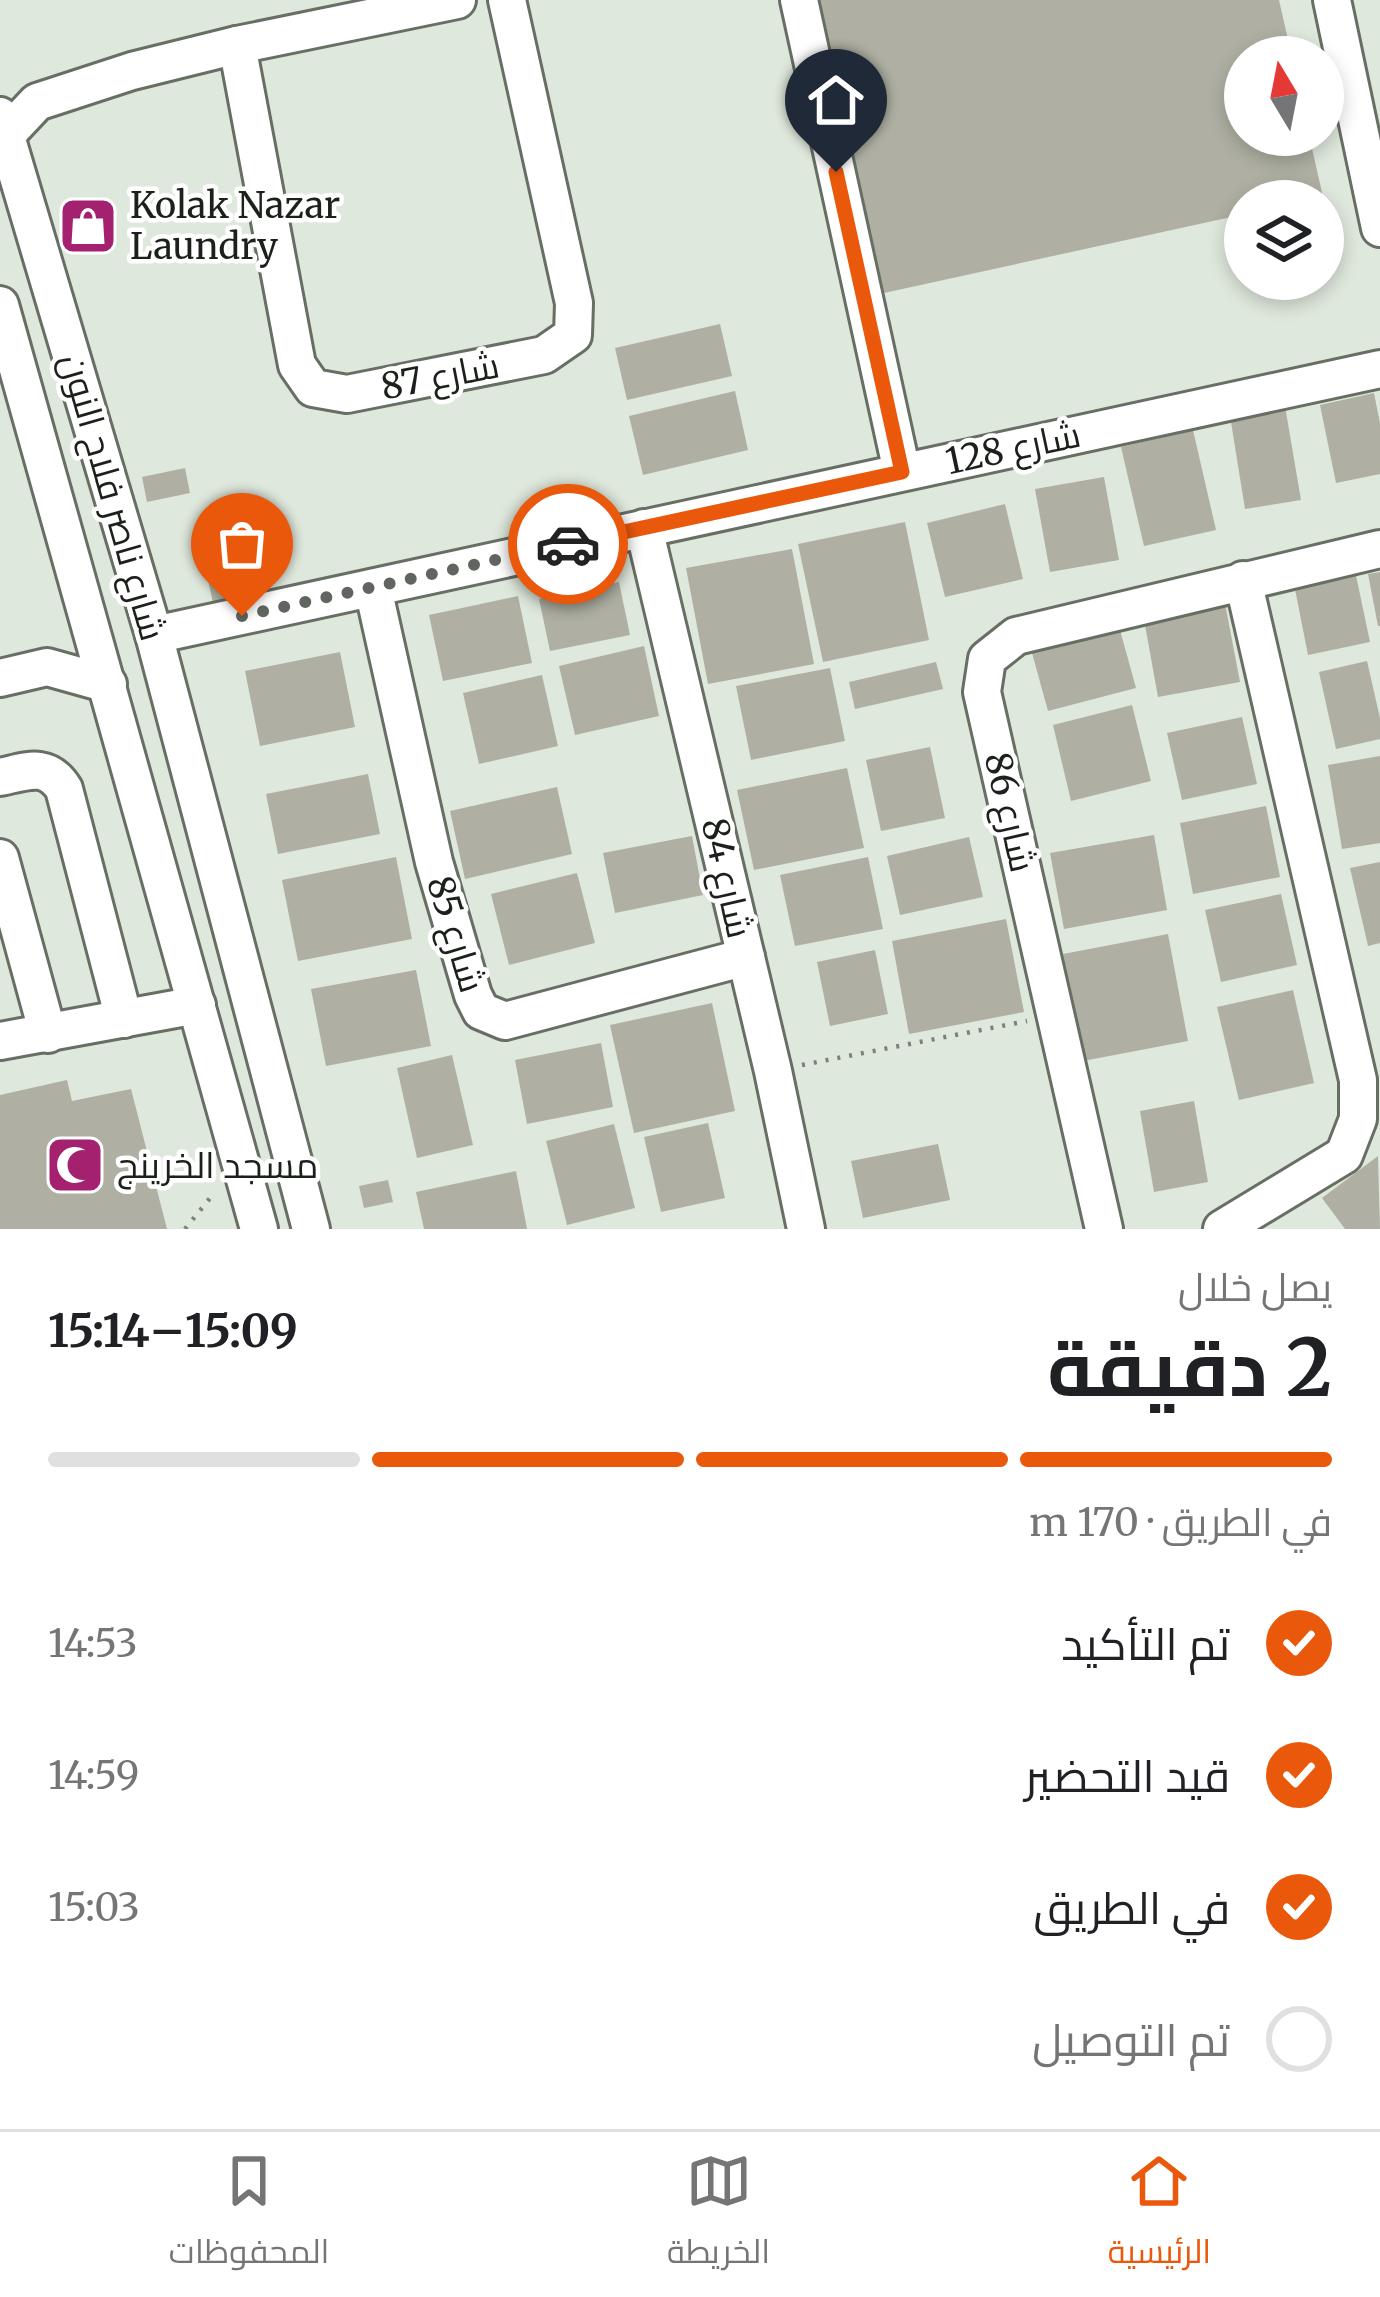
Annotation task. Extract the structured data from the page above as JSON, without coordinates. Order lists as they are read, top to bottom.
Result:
{
  "streets": {
    "street": [
      "شارع 87",
      "شارع 128",
      "شارع ناصر فلاح النون",
      "شارع 86",
      "شارع 84",
      "شارع 85"
    ]
  },
  "crossings": [
    ["شارع 128", "شارع ناصر فلاح النون"],
    ["شارع 128", "شارع 84"],
    ["شارع 128", "شارع 85"],
    ["شارع 84", "شارع 85"]
  ],
  "places": {
    "shop": ["Kolak Nazar Laundry"],
    "mosque": ["مسجد الخرينج"]
  },
  "north": "top",
  "page": {
    "heading": ["2 دقيقة", "يصل خلال", "15:09–15:14"],
    "bar": "في الطريق · 170 m",
    "list": [
      ["تم التأكيد", "14:53"],
      ["قيد التحضير", "14:59"],
      ["في الطريق", "15:03"],
      "تم التوصيل"
    ],
    "tabs": ["الرئيسية", "الخريطة", "المحفوظات"]
  }
}
